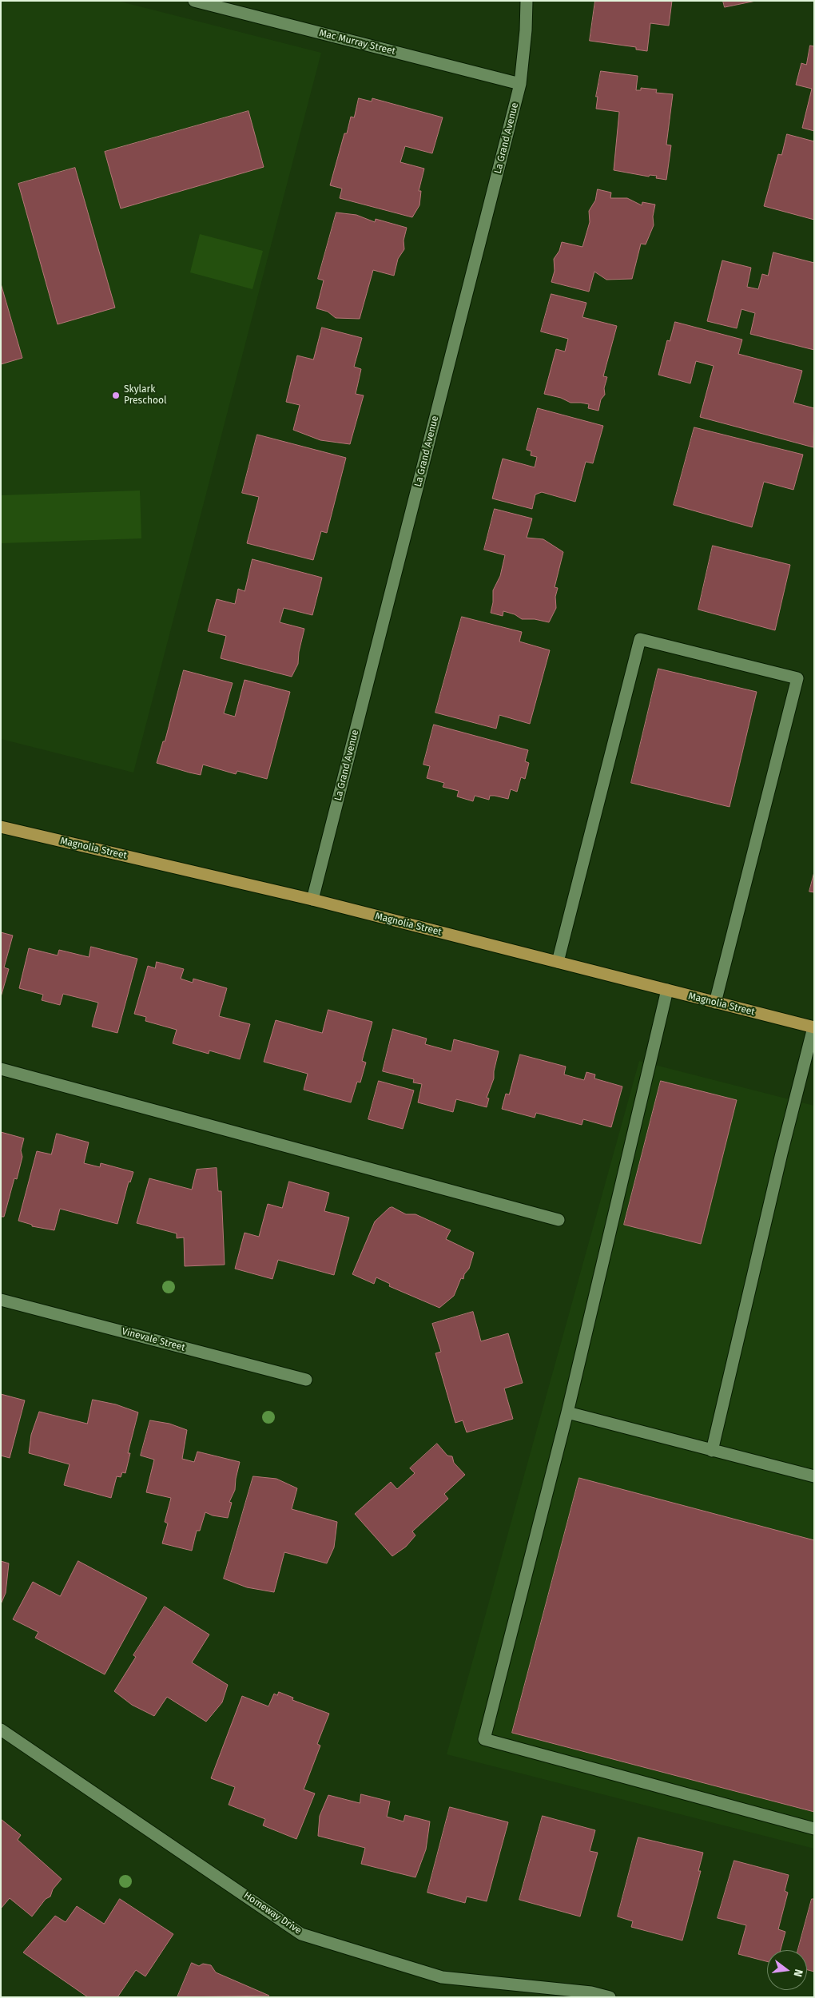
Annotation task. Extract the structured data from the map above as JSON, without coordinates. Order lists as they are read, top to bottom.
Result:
{
  "streets": {
    "main road": ["Magnolia Street"],
    "street": [
      "Mac Murray Street",
      "La Grand Avenue",
      "Vinevale Street",
      "Homeway Drive"
    ]
  },
  "crossings": [
    ["Mac Murray Street", "La Grand Avenue"],
    ["La Grand Avenue", "Magnolia Street"]
  ],
  "places": ["Skylark Preschool"],
  "north": "right"
}
